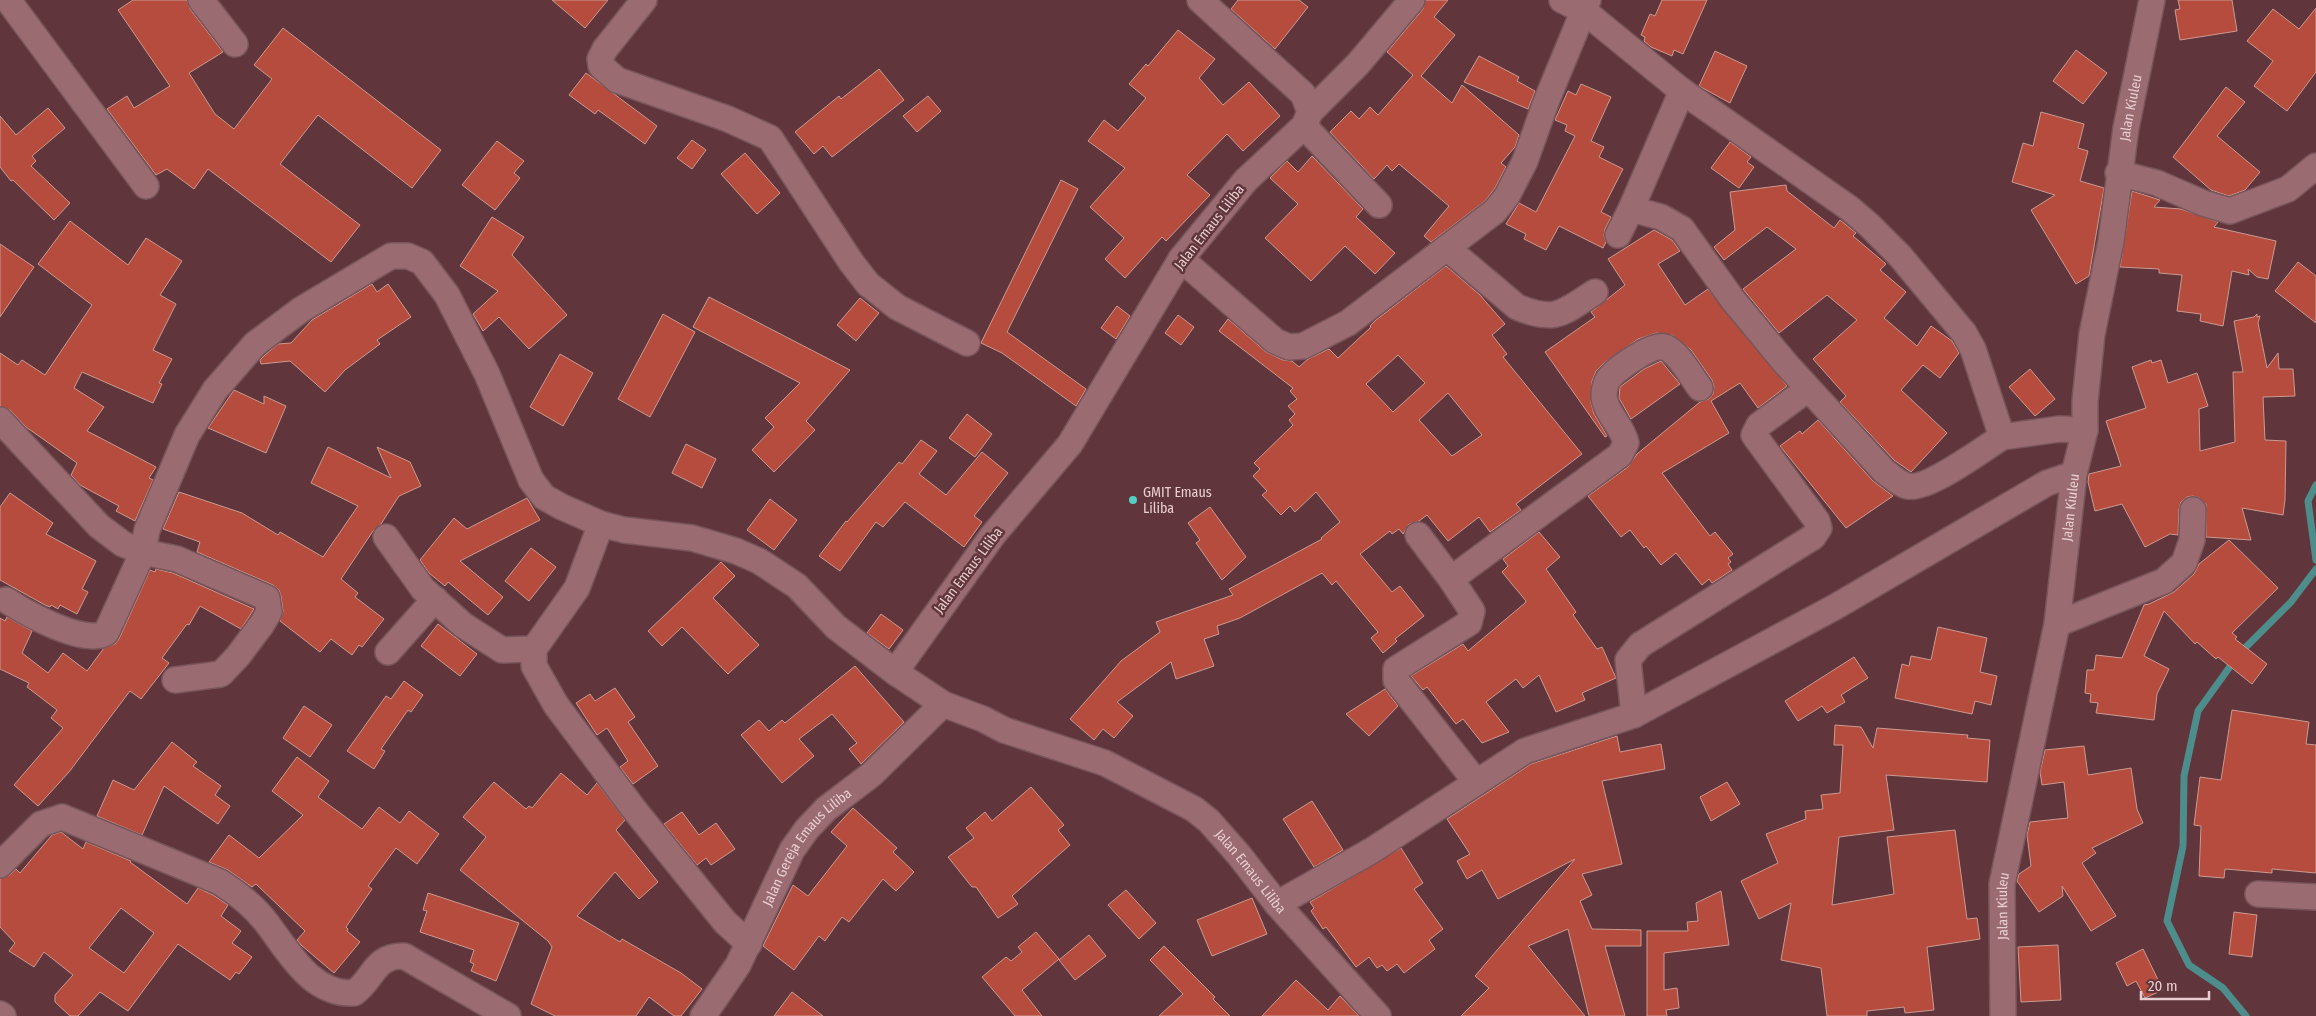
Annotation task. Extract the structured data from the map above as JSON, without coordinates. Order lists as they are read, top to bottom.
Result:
{
  "streets": {
    "street": ["Jalan Kiuleu", "Jalan Emaus Liliba", "Jalan Gereja Emaus Liliba"]
  },
  "crossings": [
    ["Jalan Emaus Liliba", "Jalan Gereja Emaus Liliba"]
  ],
  "places": ["GMIT Emaus Liliba"],
  "scale_bar": "20 m"
}
